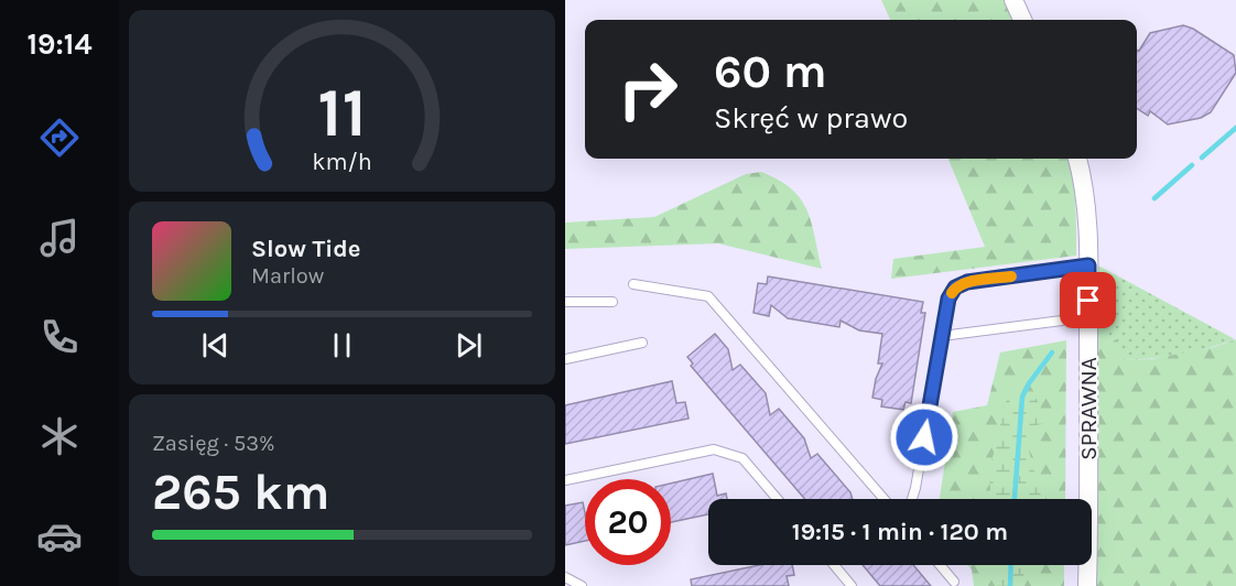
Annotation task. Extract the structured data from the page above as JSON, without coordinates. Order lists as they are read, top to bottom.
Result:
{
  "streets": {
    "street": ["SPRAWNA"]
  },
  "page": {
    "tabs": "19:14",
    "turn": ["60 m", "Skręć w prawo"],
    "song": ["Slow Tide", "Marlow"],
    "tile": ["Zasięg · 53%", "265 km"],
    "limit": "20",
    "trip": "19:15 · 1 min · 120 m",
    "gauge": ["11", "km/h"]
  }
}
